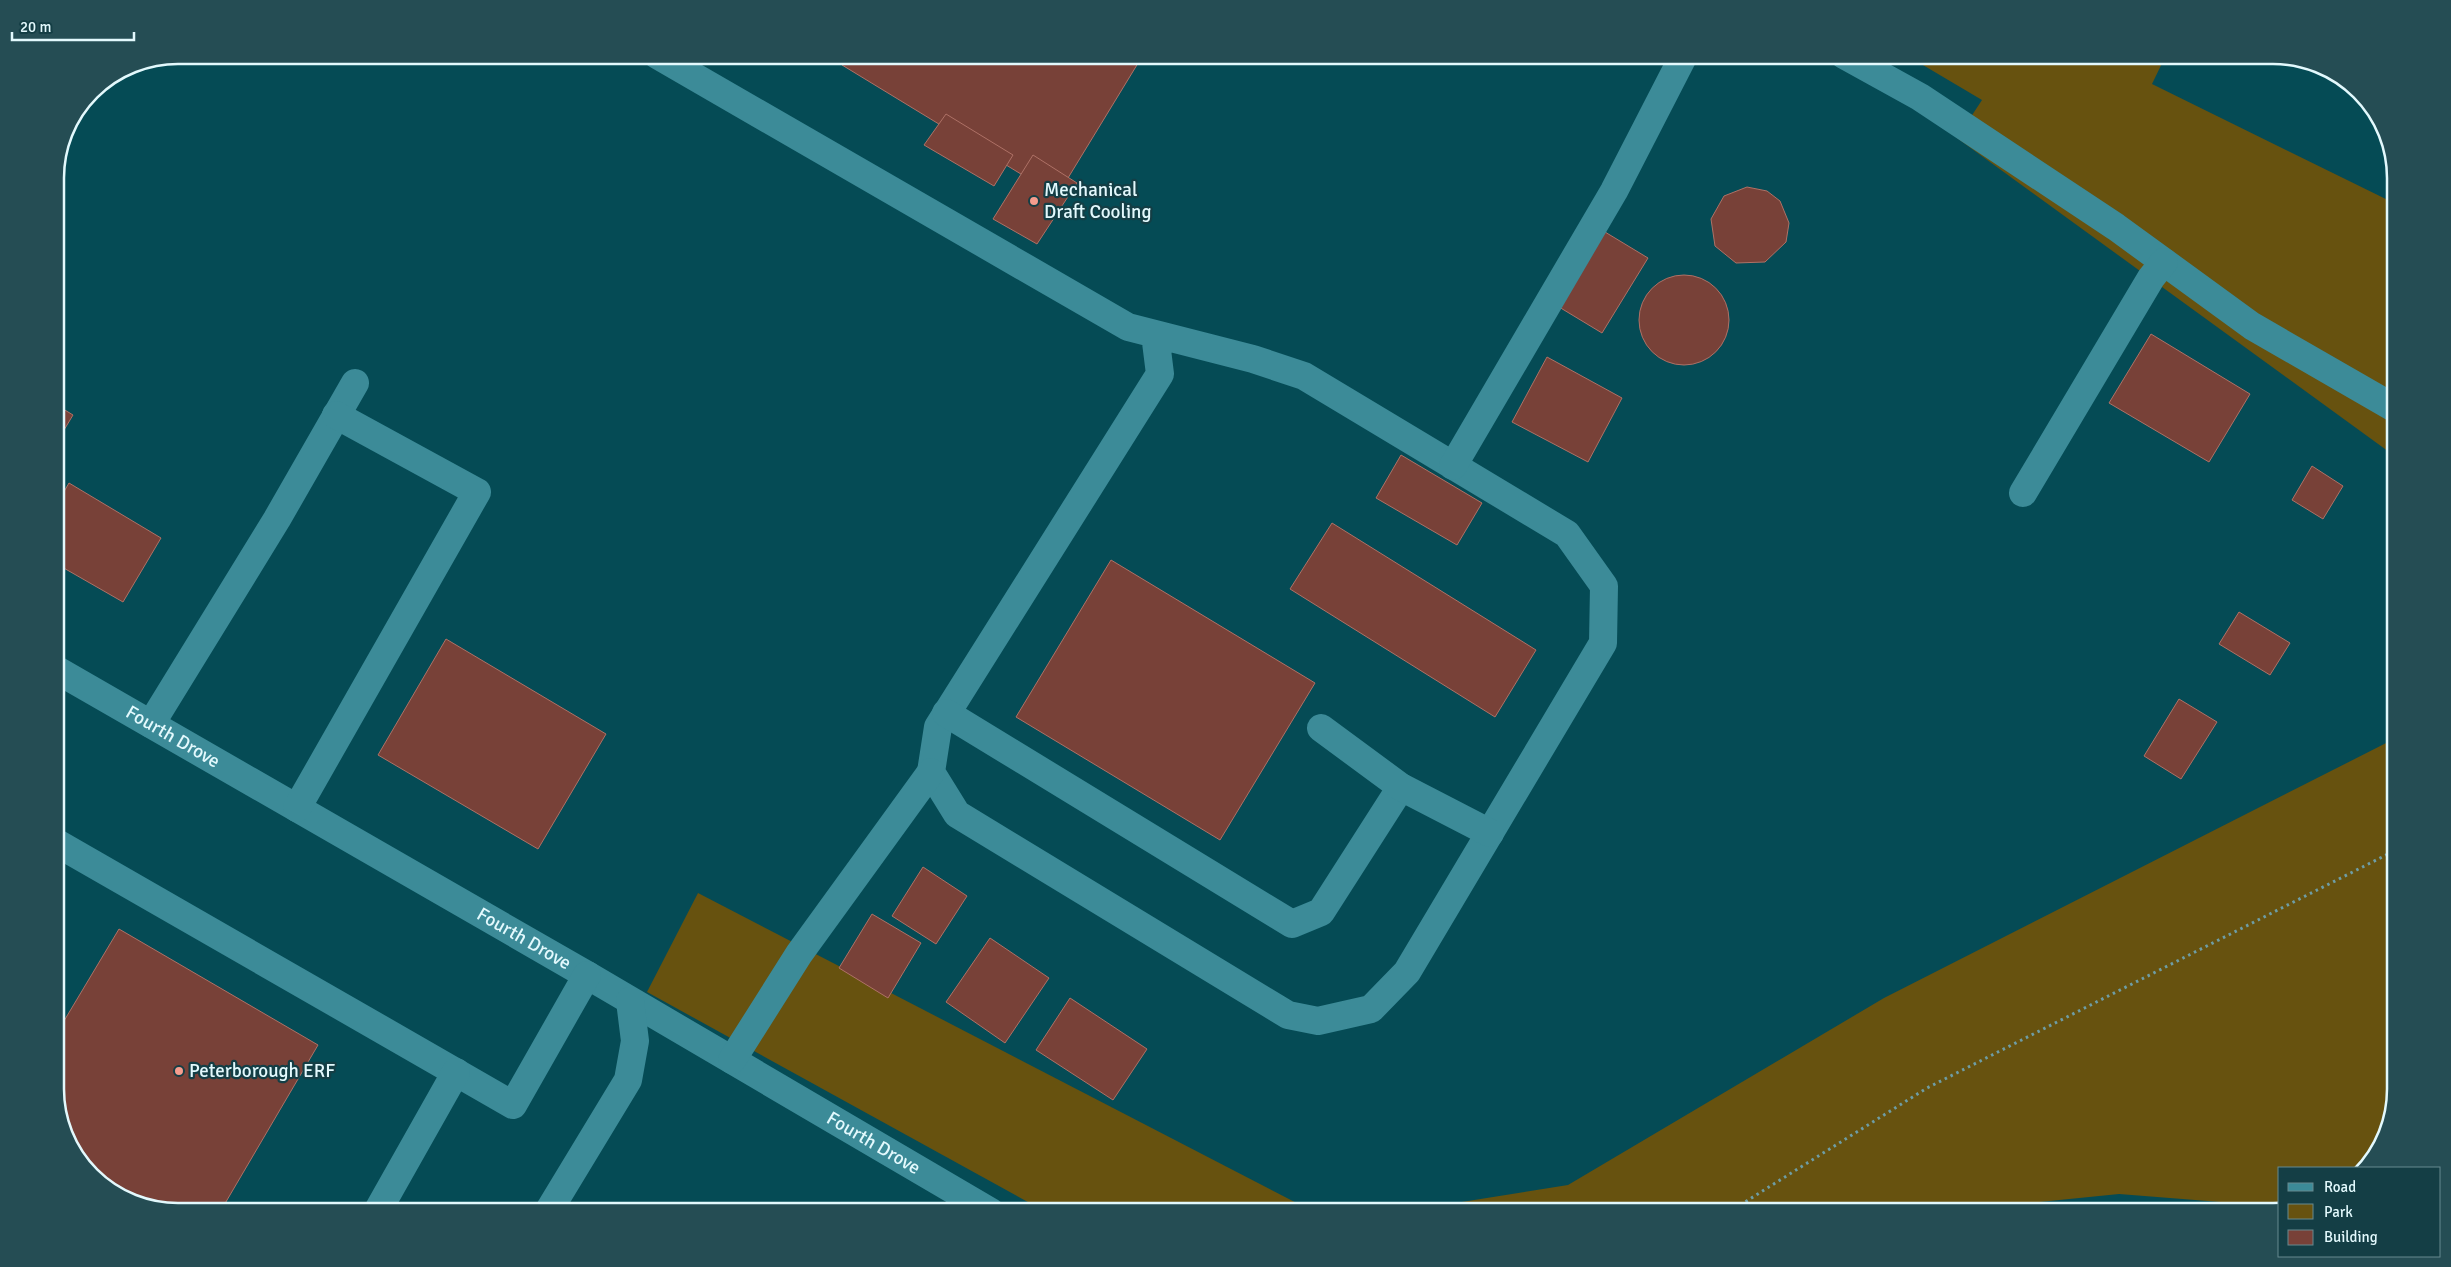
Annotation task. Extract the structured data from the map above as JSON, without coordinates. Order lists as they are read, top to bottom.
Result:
{
  "streets": {
    "lane": ["Fourth Drove"]
  },
  "places": ["Mechanical Draft Cooling", "Peterborough ERF"],
  "legend": ["Road", "Park", "Building"],
  "scale_bar": "20 m"
}
